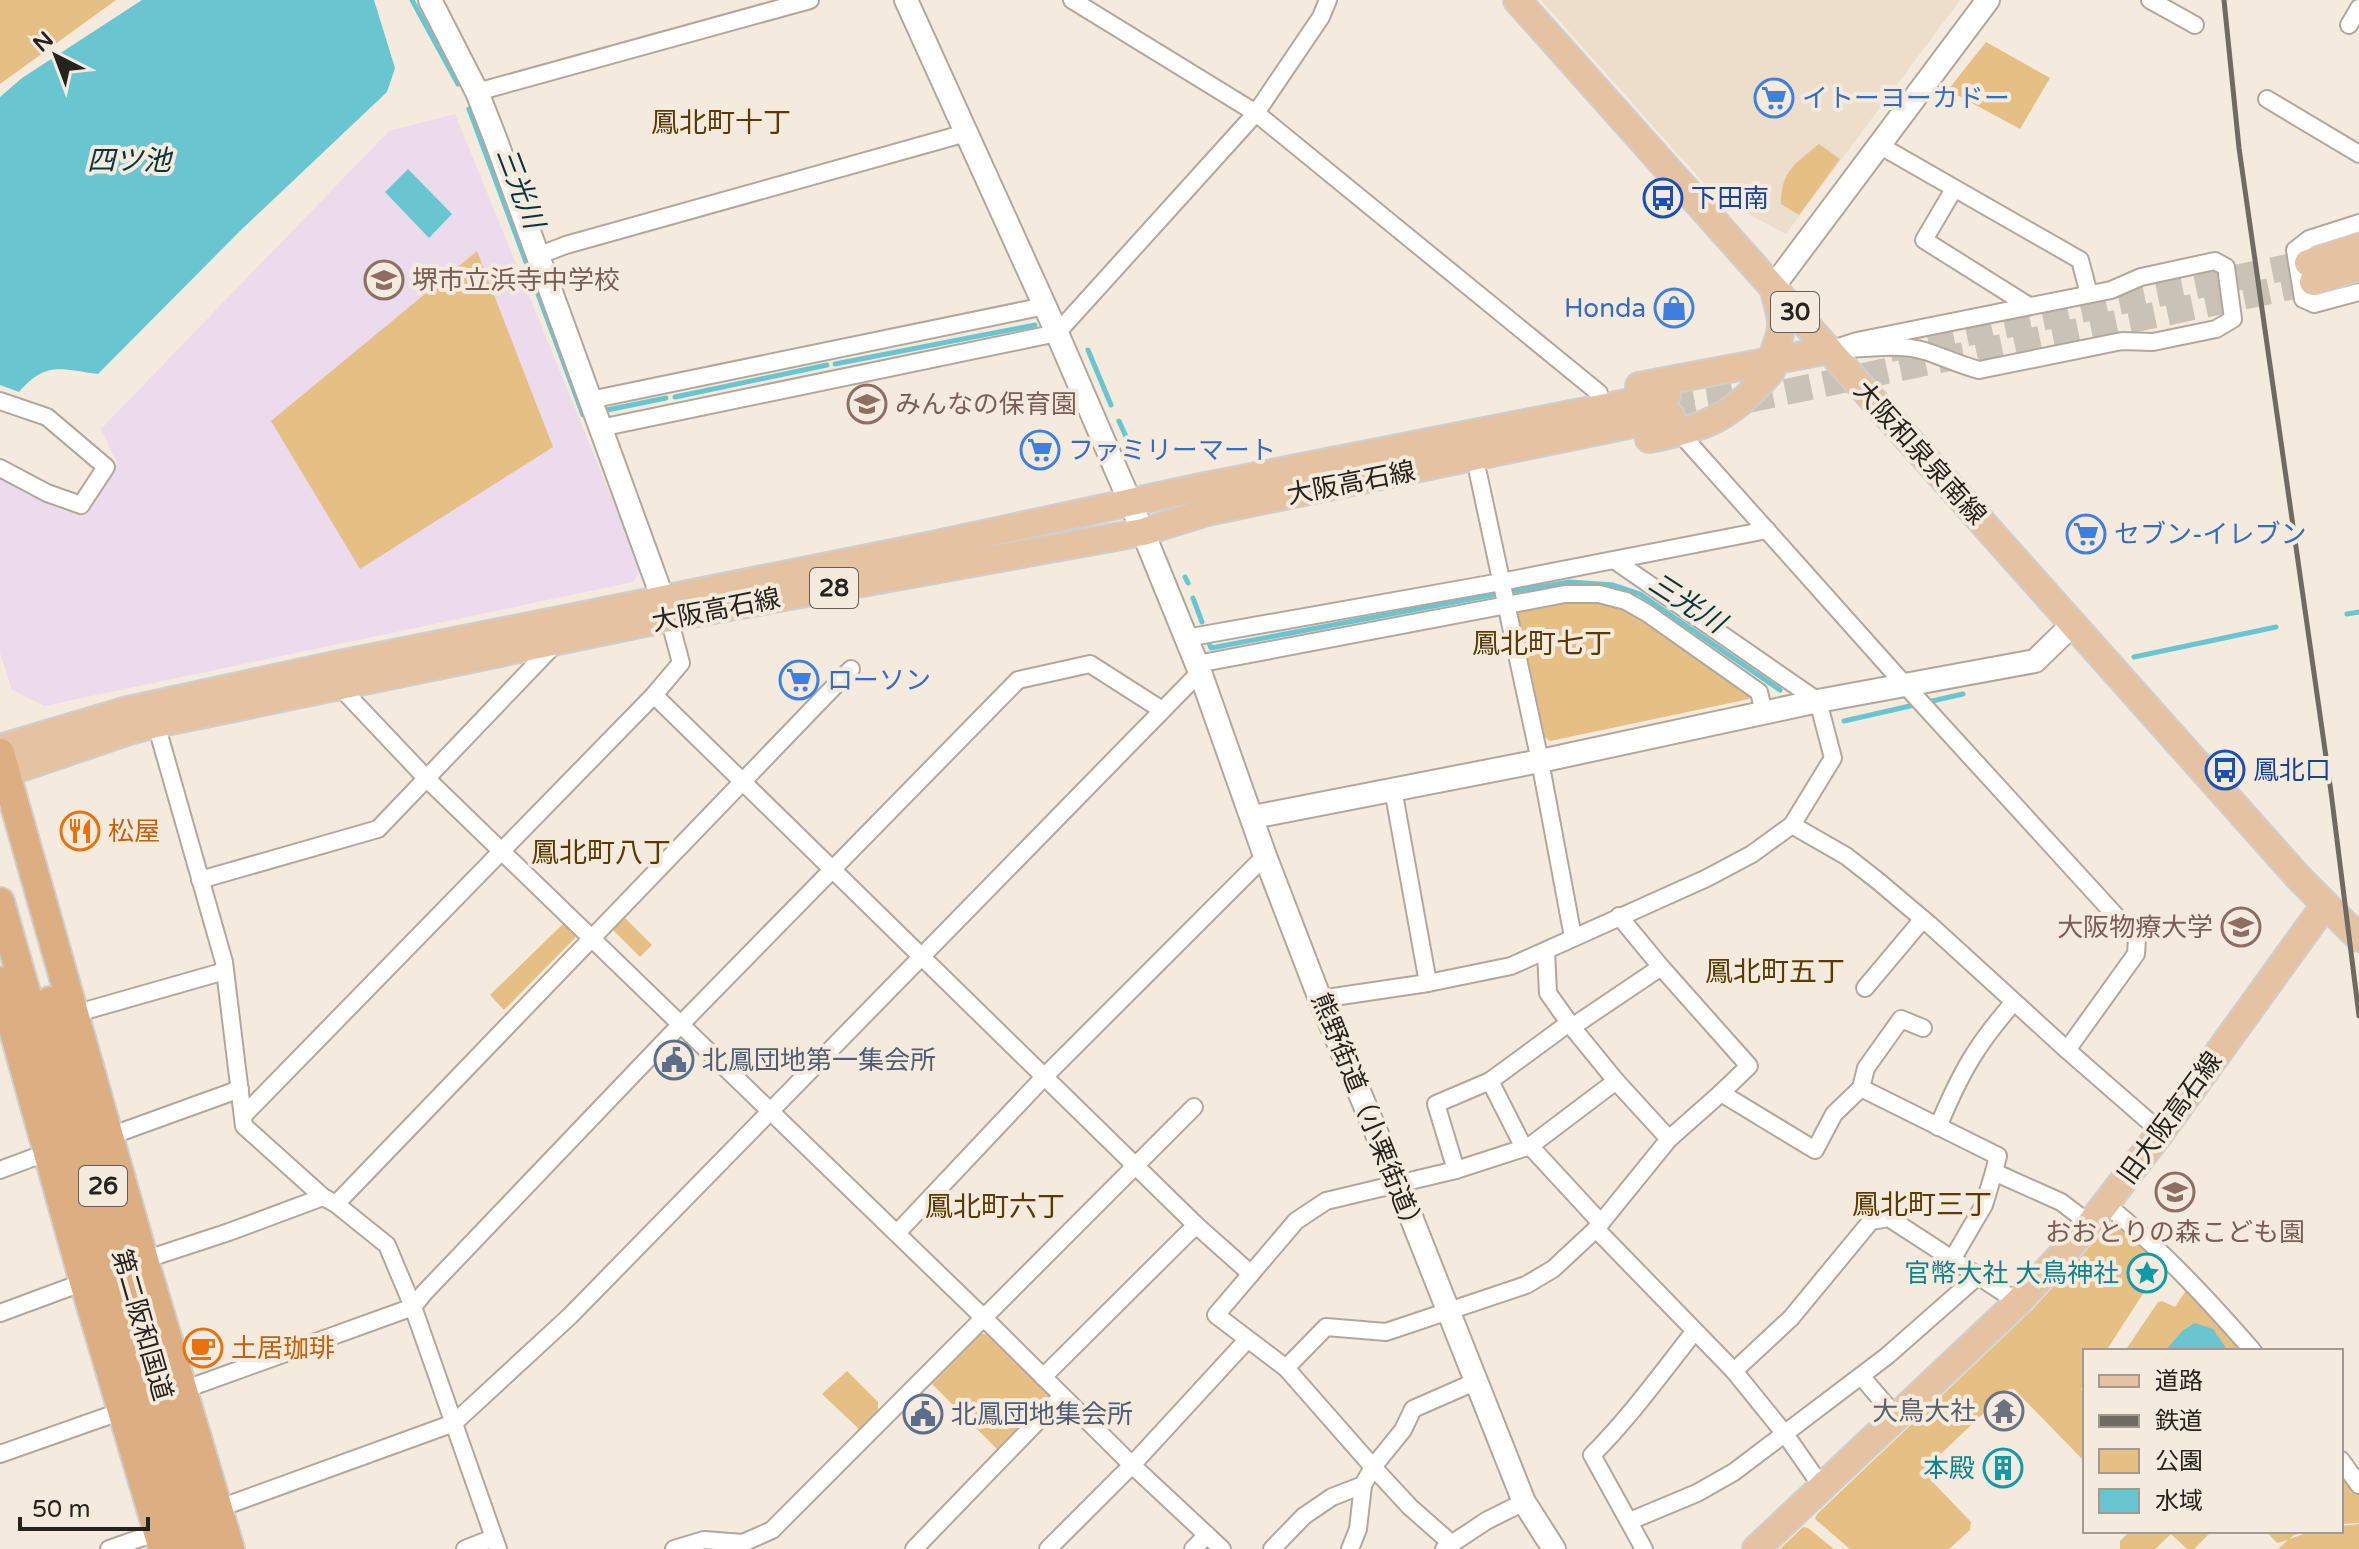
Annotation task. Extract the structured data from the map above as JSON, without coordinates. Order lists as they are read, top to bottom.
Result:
{
  "streets": {
    "highway": ["26", "第二阪和国道"],
    "main road": [
      "30",
      "大阪和泉泉南線",
      "大阪高石線",
      "28",
      "旧大阪高石線"
    ],
    "street": ["熊野街道（小栗街道）"]
  },
  "crossings": [
    ["大阪和泉泉南線", "旧大阪高石線"],
    ["大阪高石線", "熊野街道（小栗街道）"],
    ["大阪高石線", "26"]
  ],
  "districts": [
    "鳳北町十丁",
    "鳳北町七丁",
    "鳳北町八丁",
    "鳳北町五丁",
    "鳳北町三丁",
    "鳳北町六丁"
  ],
  "water": ["四ツ池", "三光川"],
  "places": {
    "supermarket": [
      "イトーヨーカドー",
      "ファミリーマート",
      "セブン-イレブン",
      "ローソン"
    ],
    "bus stop": ["下田南", "鳳北口"],
    "school or university": [
      "堺市立浜寺中学校",
      "みんなの保育園",
      "大阪物療大学",
      "おおとりの森こども園"
    ],
    "shop": ["Honda"],
    "restaurant": ["松屋"],
    "public building": ["北鳳団地第一集会所", "北鳳団地集会所"],
    "place": ["官幣大社 大鳥神社"],
    "cafe": ["土居珈琲"],
    "temple": ["大鳥大社"],
    "building": ["本殿"]
  },
  "legend": [
    "道路",
    "鉄道",
    "公園",
    "水域"
  ],
  "scale_bar": "50 m",
  "north": "top left"
}
